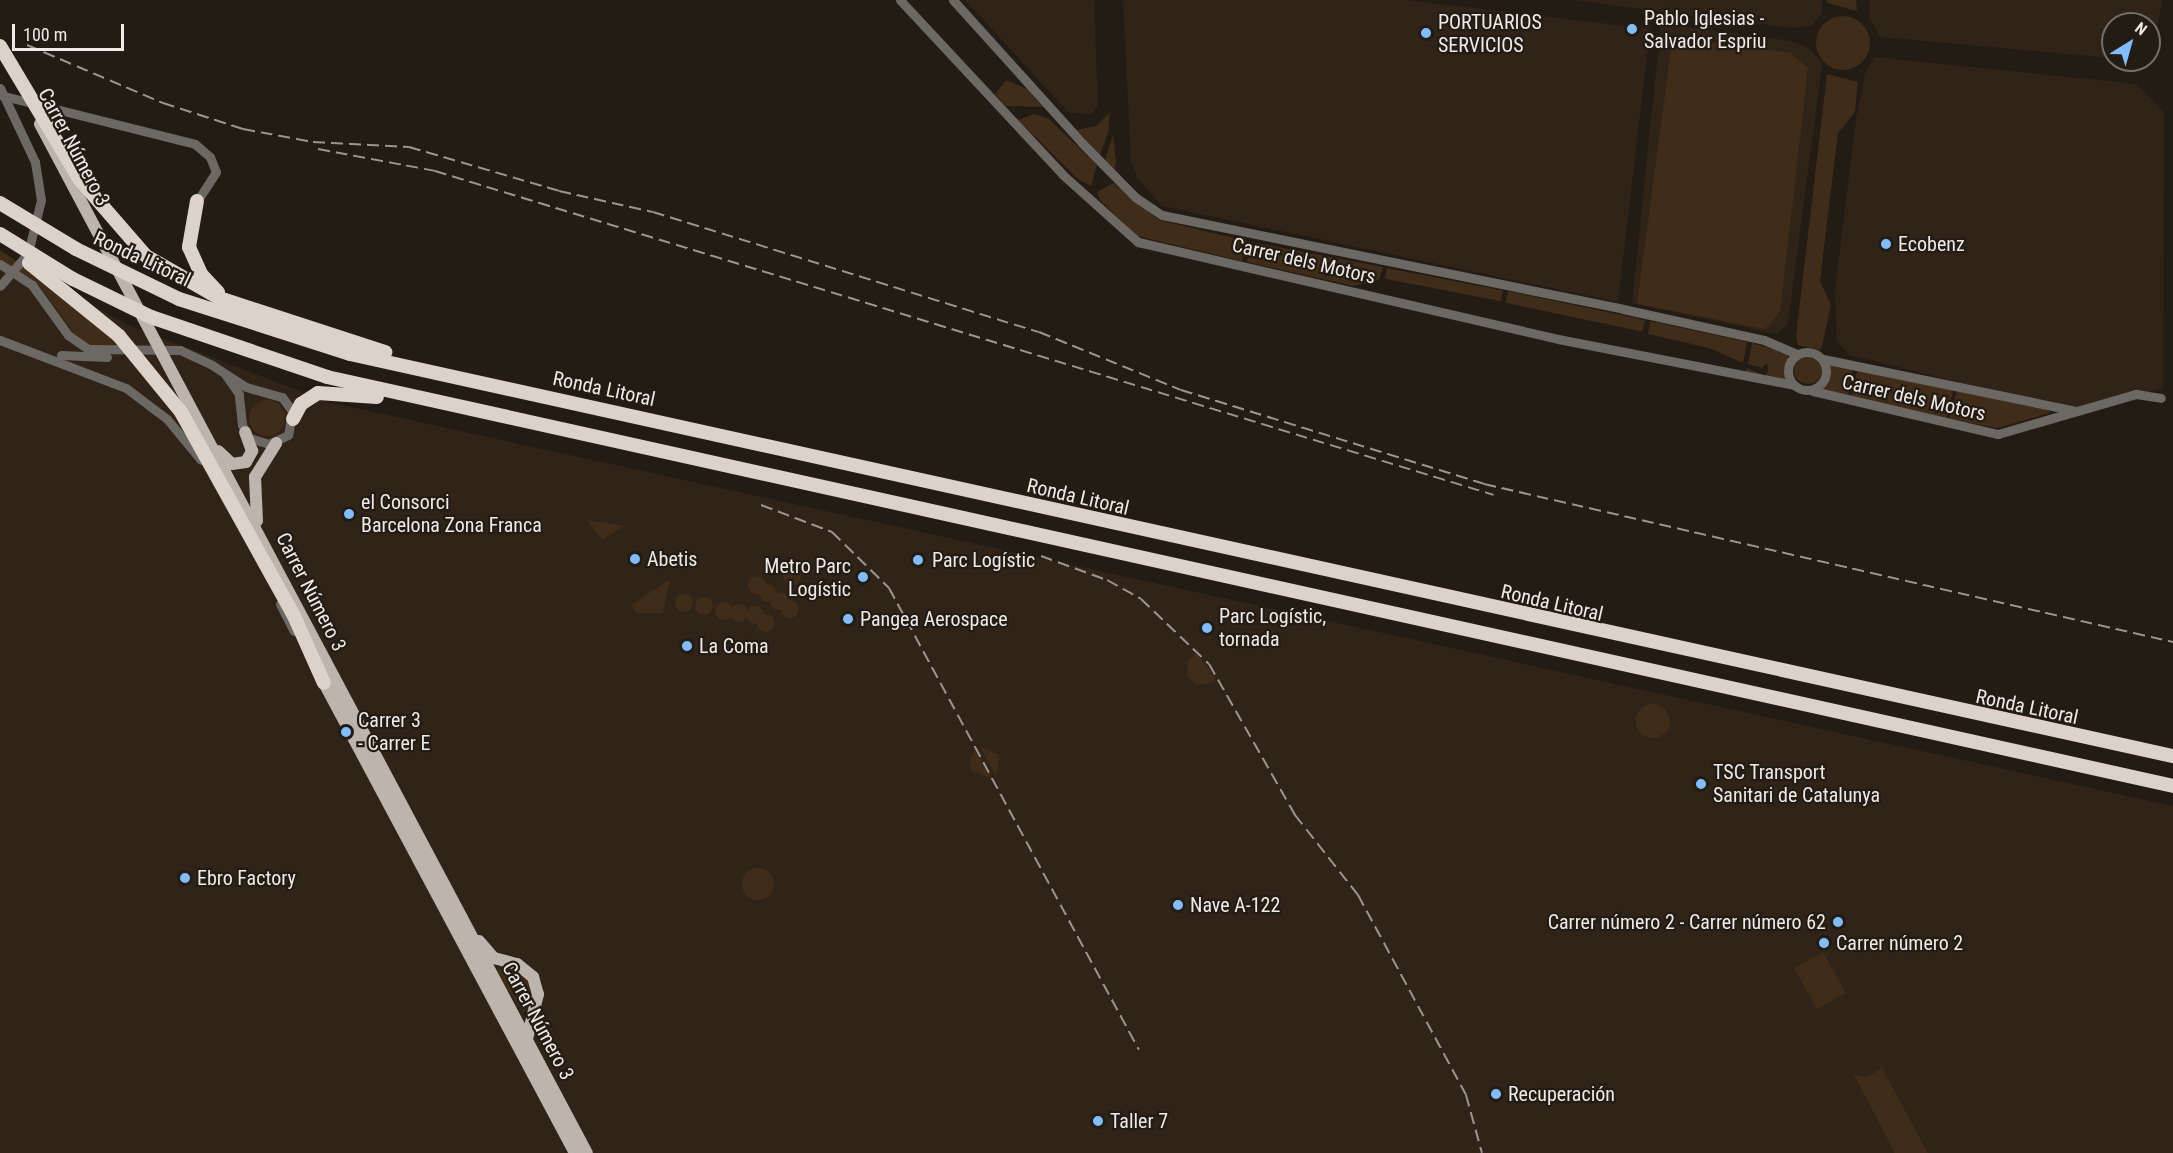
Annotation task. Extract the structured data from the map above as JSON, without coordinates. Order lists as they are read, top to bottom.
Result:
{
  "streets": {
    "highway": ["Ronda Litoral"],
    "main road": ["Carrer Número 3"],
    "street": ["Carrer dels Motors"]
  },
  "places": [
    "Pablo Iglesias - Salvador Espriu",
    "PORTUARIOS SERVICIOS",
    "Ecobenz",
    "el Consorci Barcelona Zona Franca",
    "Abetis",
    "Parc Logístic",
    "Metro Parc Logístic",
    "Pangea Aerospace",
    "Parc Logístic, tornada",
    "La Coma",
    "Carrer 3 - Carrer E",
    "TSC Transport Sanitari de Catalunya",
    "Ebro Factory",
    "Nave A-122",
    "Carrer número 2 - Carrer número 62",
    "Carrer número 2",
    "Recuperación",
    "Taller 7"
  ],
  "scale_bar": "100 m",
  "north": "top right"
}
